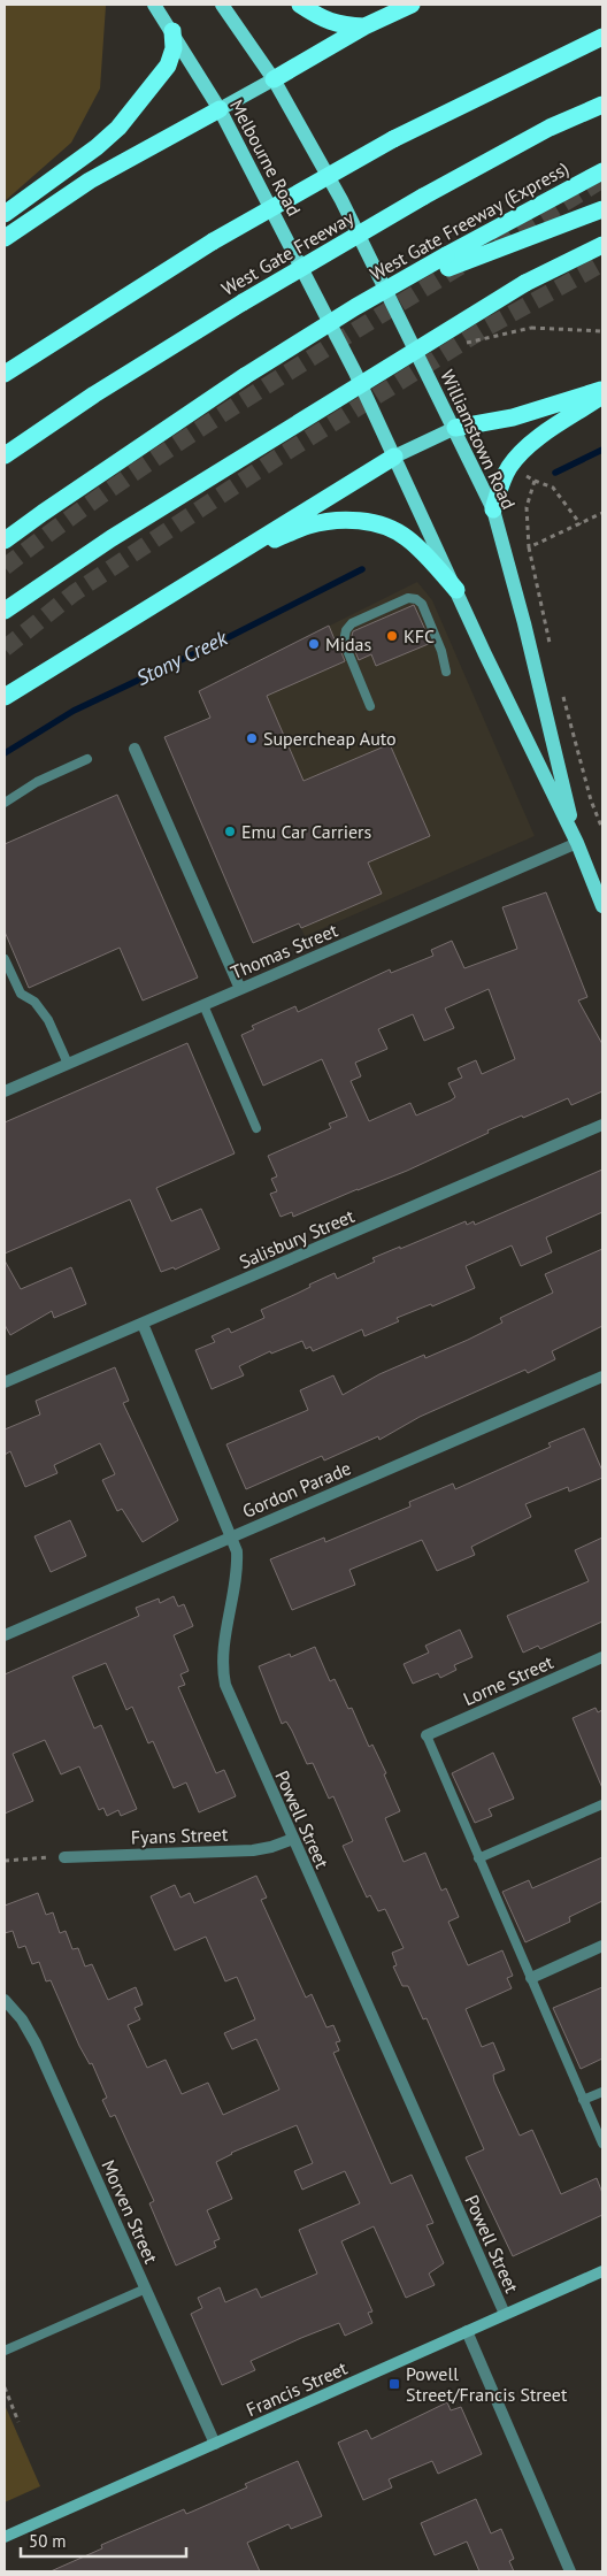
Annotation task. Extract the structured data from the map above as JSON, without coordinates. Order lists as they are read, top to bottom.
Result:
{
  "streets": {
    "highway": ["West Gate Freeway (Express)", "West Gate Freeway"],
    "main road": ["Melbourne Road", "Williamstown Road", "Francis Street"],
    "street": [
      "Thomas Street",
      "Salisbury Street",
      "Gordon Parade",
      "Lorne Street",
      "Powell Street",
      "Fyans Street",
      "Morven Street"
    ]
  },
  "crossings": [
    ["Melbourne Road", "Williamstown Road"],
    ["Williamstown Road", "Thomas Street"],
    ["Salisbury Street", "Powell Street"],
    ["Gordon Parade", "Powell Street"],
    ["Powell Street", "Fyans Street"],
    ["Powell Street", "Francis Street"],
    ["Morven Street", "Francis Street"]
  ],
  "water": ["Stony Creek"],
  "places": {
    "other": [
      "KFC",
      "Midas",
      "Supercheap Auto",
      "Emu Car Carriers"
    ],
    "transit": ["Powell Street/Francis Street"]
  },
  "scale_bar": "50 m"
}
